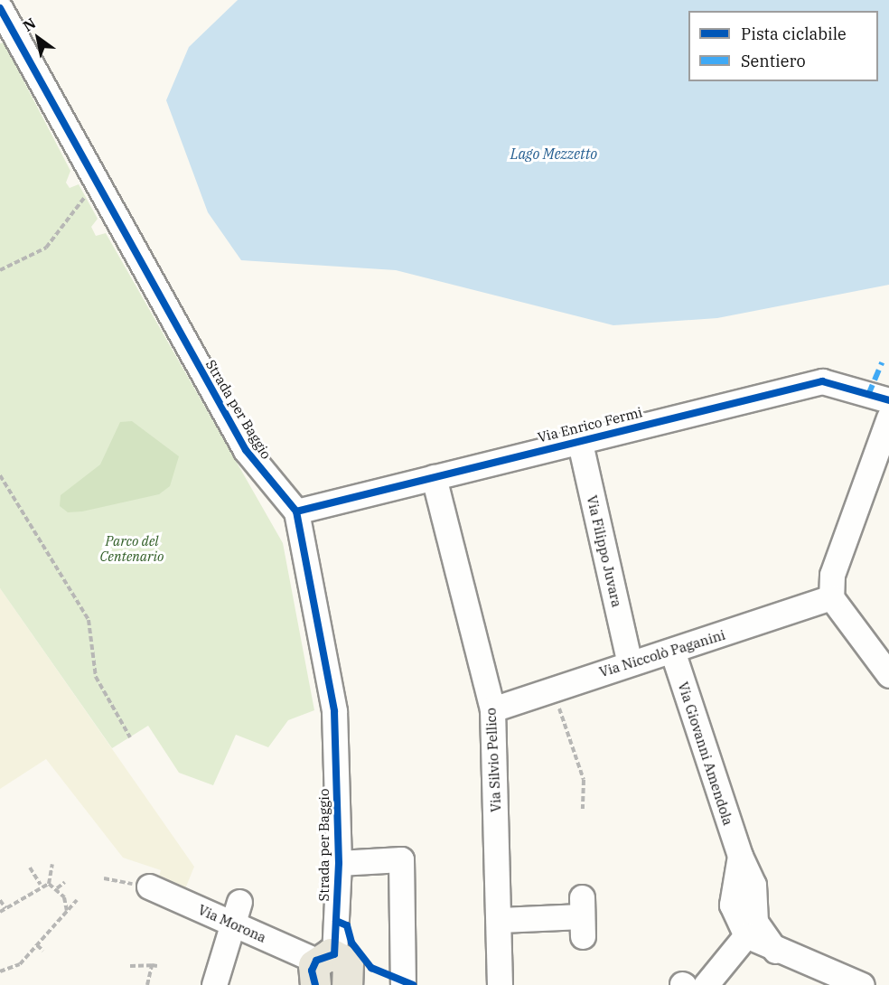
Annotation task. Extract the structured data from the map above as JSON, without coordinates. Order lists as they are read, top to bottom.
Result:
{
  "streets": {
    "street": [
      "Strada per Baggio",
      "Via Enrico Fermi",
      "Via Filippo Juvara",
      "Via Niccolò Paganini",
      "Via Giovanni Amendola",
      "Via Silvio Pellico",
      "Via Morona"
    ]
  },
  "crossings": [
    ["Strada per Baggio", "Via Enrico Fermi"],
    ["Strada per Baggio", "Via Morona"],
    ["Via Enrico Fermi", "Via Filippo Juvara"],
    ["Via Enrico Fermi", "Via Silvio Pellico"],
    ["Via Filippo Juvara", "Via Niccolò Paganini"],
    ["Via Niccolò Paganini", "Via Giovanni Amendola"],
    ["Via Niccolò Paganini", "Via Silvio Pellico"]
  ],
  "water": ["Lago Mezzetto"],
  "parks": ["Parco del Centenario"],
  "legend": ["Pista ciclabile", "Sentiero"],
  "north": "top left"
}
